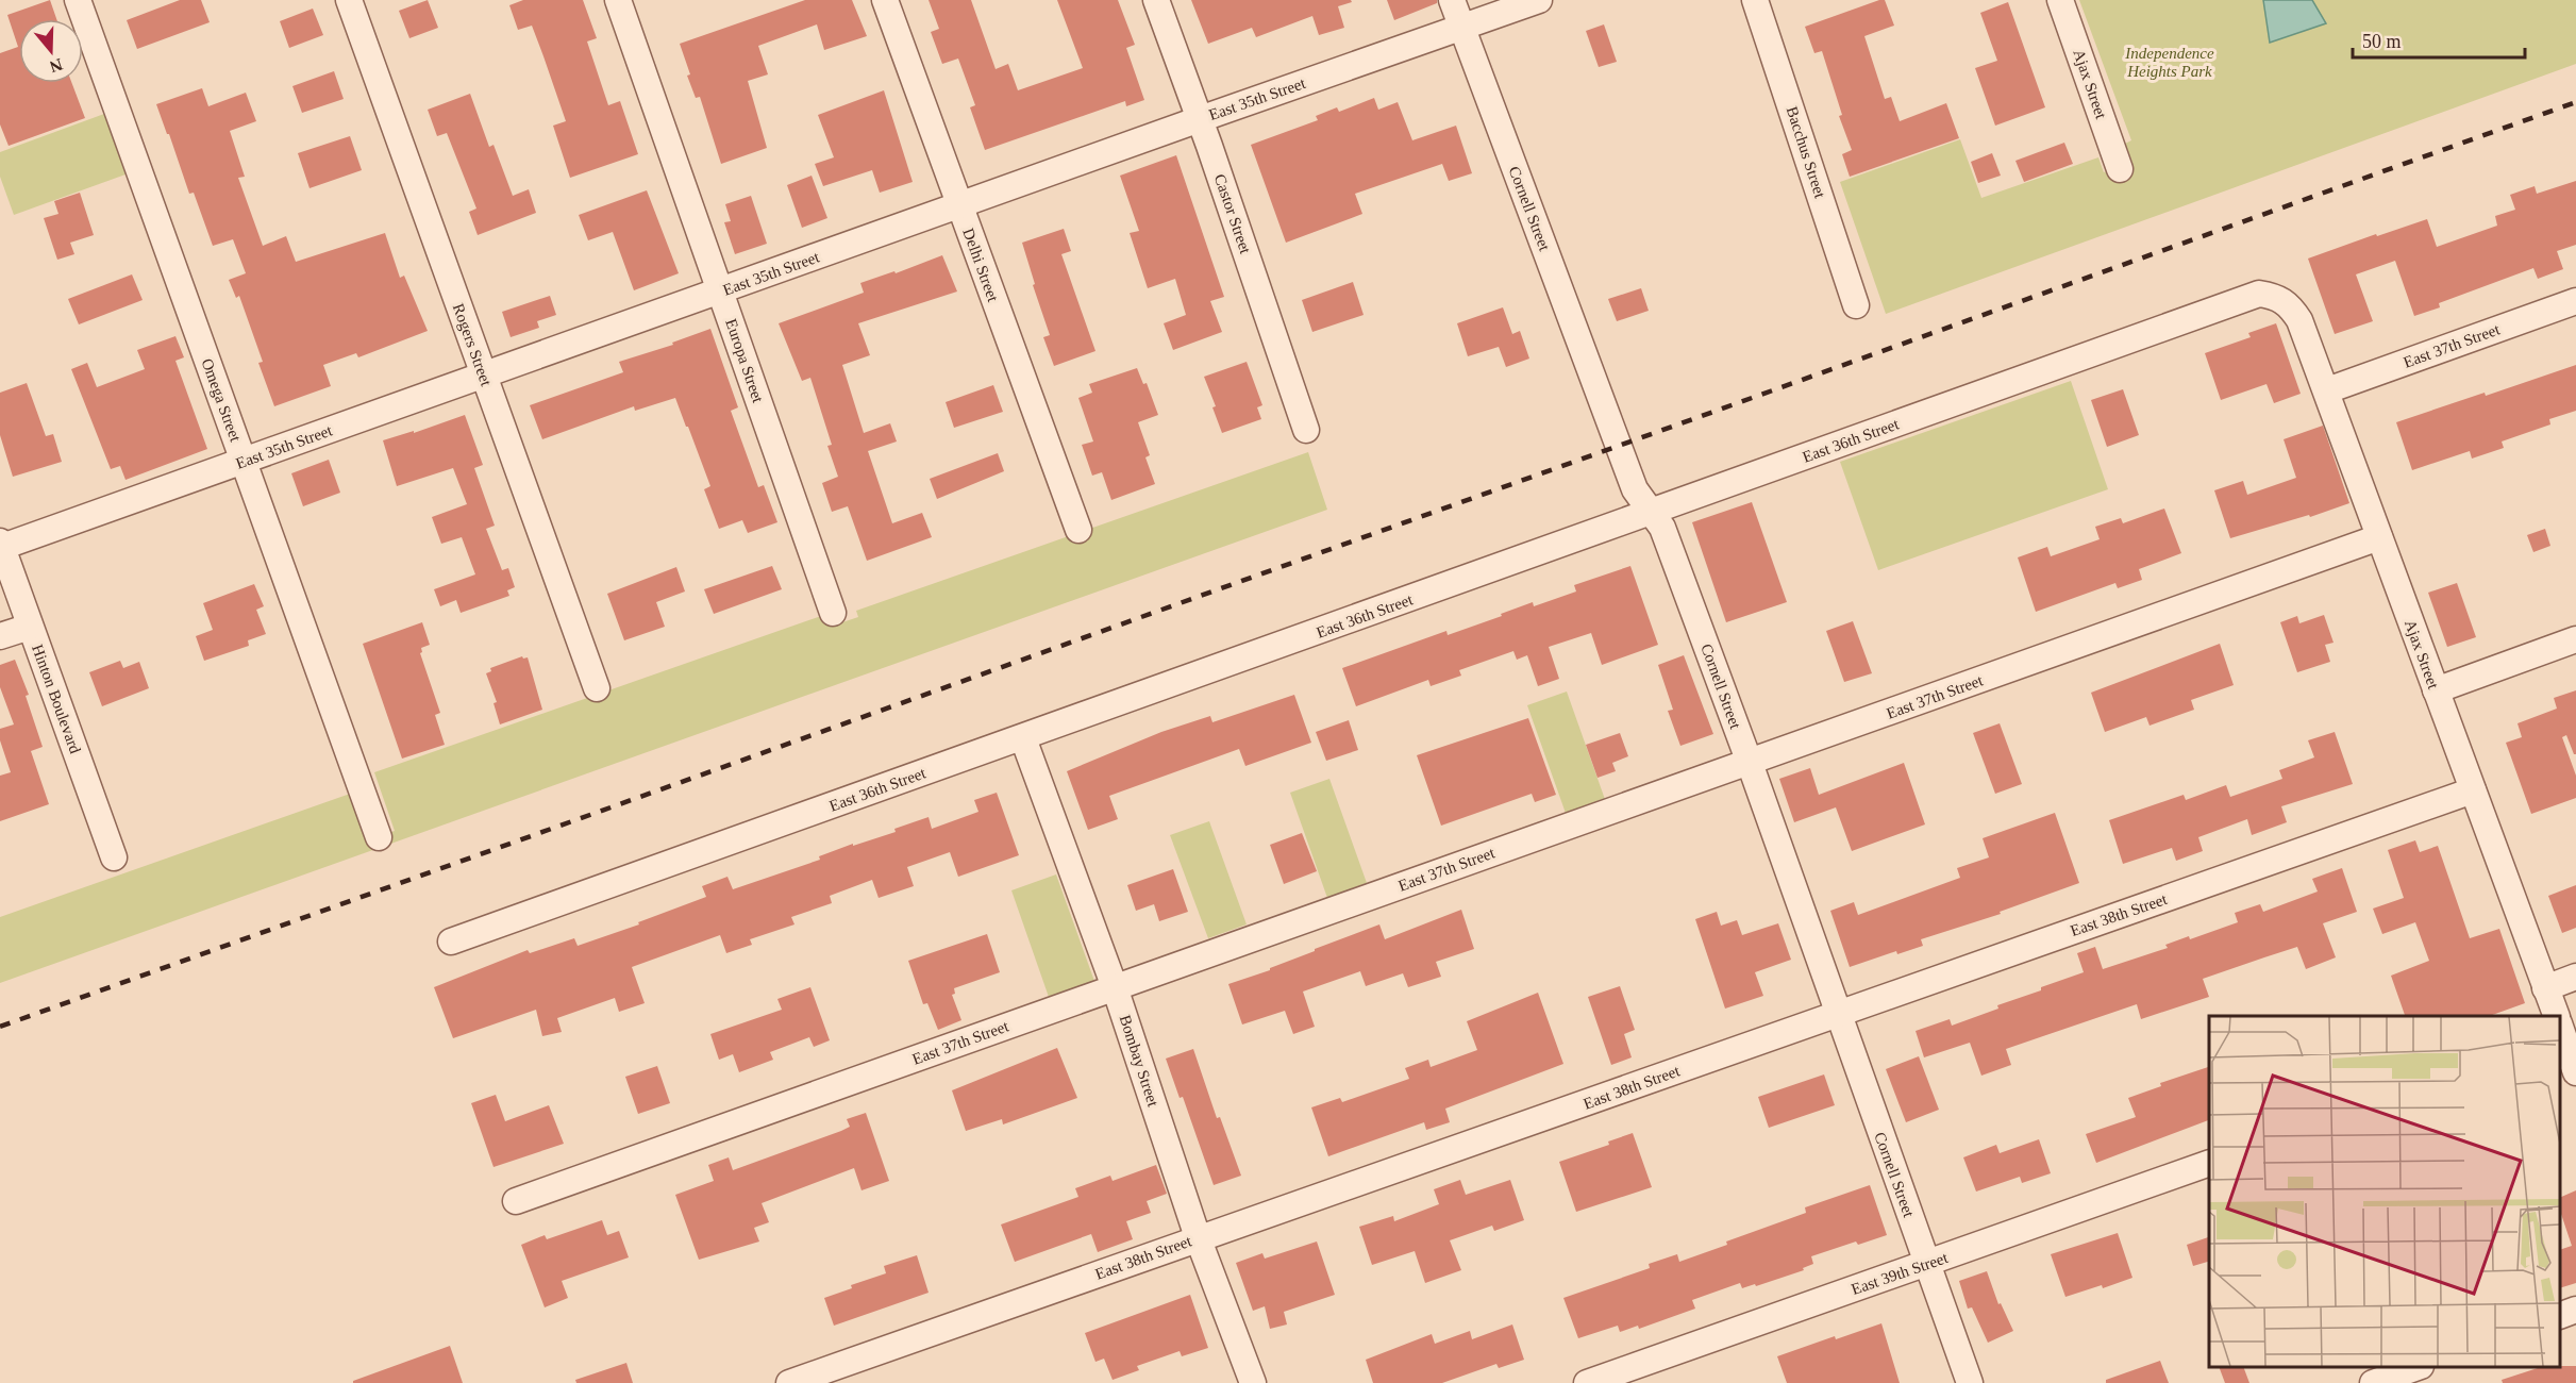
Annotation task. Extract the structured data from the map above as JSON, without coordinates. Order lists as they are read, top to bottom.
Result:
{
  "streets": {
    "street": [
      "Ajax Street",
      "East 35th Street",
      "Bacchus Street",
      "Cornell Street",
      "Castor Street",
      "Delhi Street",
      "Rogers Street",
      "East 37th Street",
      "Europa Street",
      "Omega Street",
      "East 36th Street",
      "Hinton Boulevard",
      "East 38th Street",
      "Bombay Street",
      "East 39th Street"
    ]
  },
  "crossings": [
    ["Ajax Street", "East 37th Street"],
    ["Ajax Street", "East 36th Street"],
    ["Ajax Street", "East 38th Street"],
    ["East 35th Street", "Cornell Street"],
    ["East 35th Street", "Castor Street"],
    ["East 35th Street", "Delhi Street"],
    ["East 35th Street", "Rogers Street"],
    ["East 35th Street", "Europa Street"],
    ["East 35th Street", "Omega Street"],
    ["East 35th Street", "Hinton Boulevard"],
    ["Cornell Street", "East 37th Street"],
    ["Cornell Street", "East 36th Street"],
    ["Cornell Street", "East 38th Street"],
    ["Cornell Street", "East 39th Street"],
    ["East 37th Street", "Bombay Street"],
    ["East 36th Street", "Bombay Street"],
    ["East 38th Street", "Bombay Street"]
  ],
  "parks": ["Independence Heights Park"],
  "scale_bar": "50 m",
  "north": "bottom"
}
